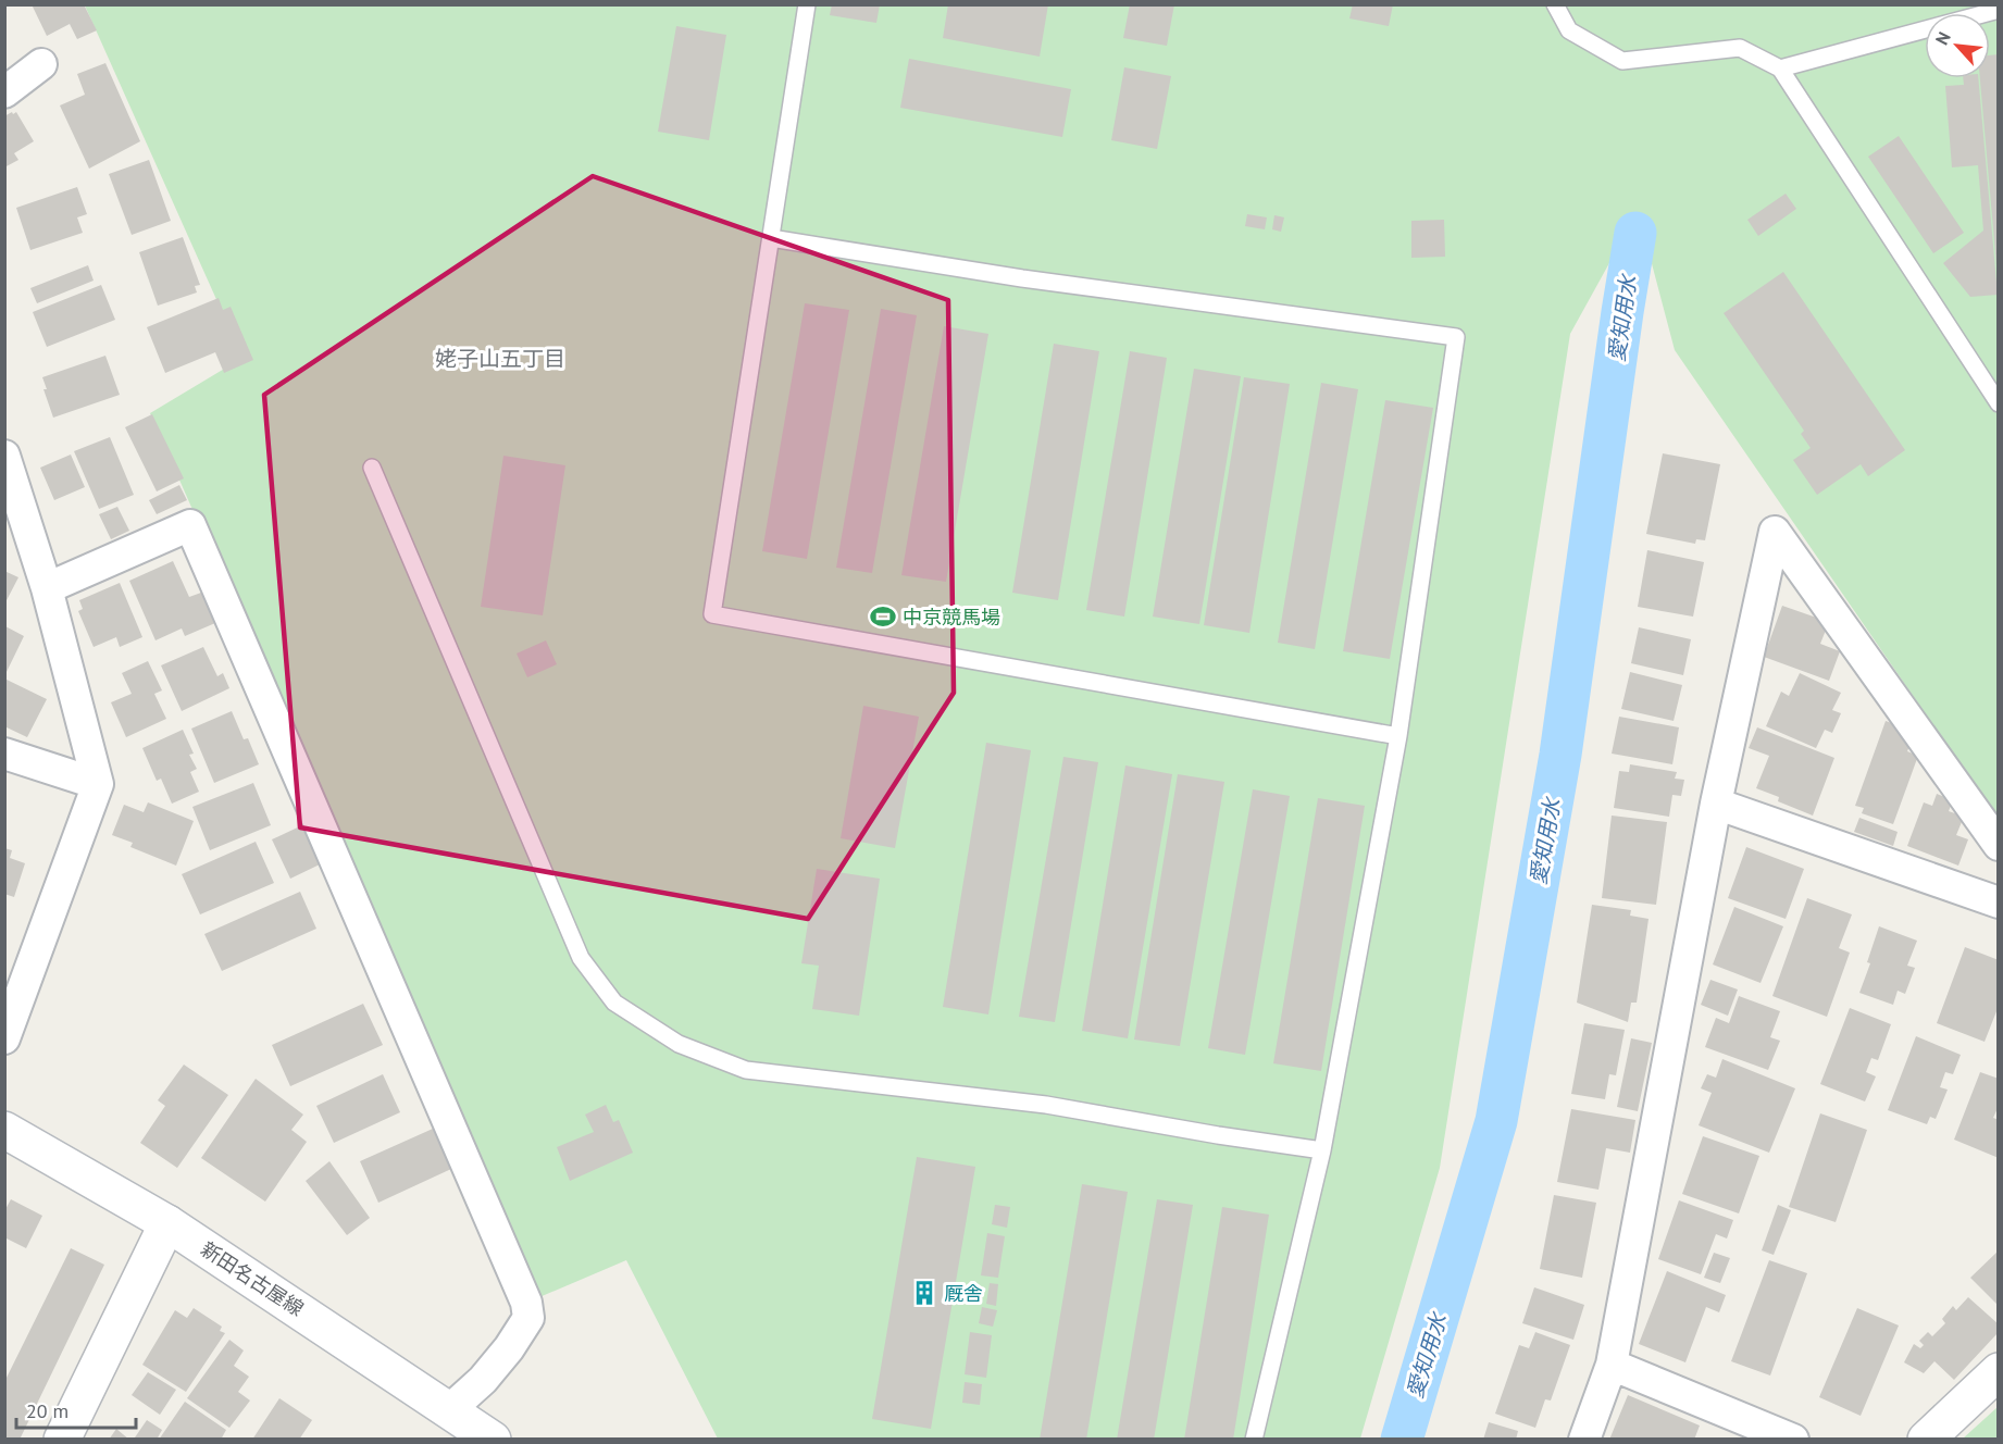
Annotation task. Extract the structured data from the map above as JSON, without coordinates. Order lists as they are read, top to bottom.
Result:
{
  "streets": {
    "main road": ["新田名古屋線"]
  },
  "districts": ["姥子山五丁目"],
  "water": ["愛知用水"],
  "places": {
    "sports": ["中京競馬場"],
    "building": ["厩舎"]
  },
  "scale_bar": "20 m",
  "north": "top left"
}
